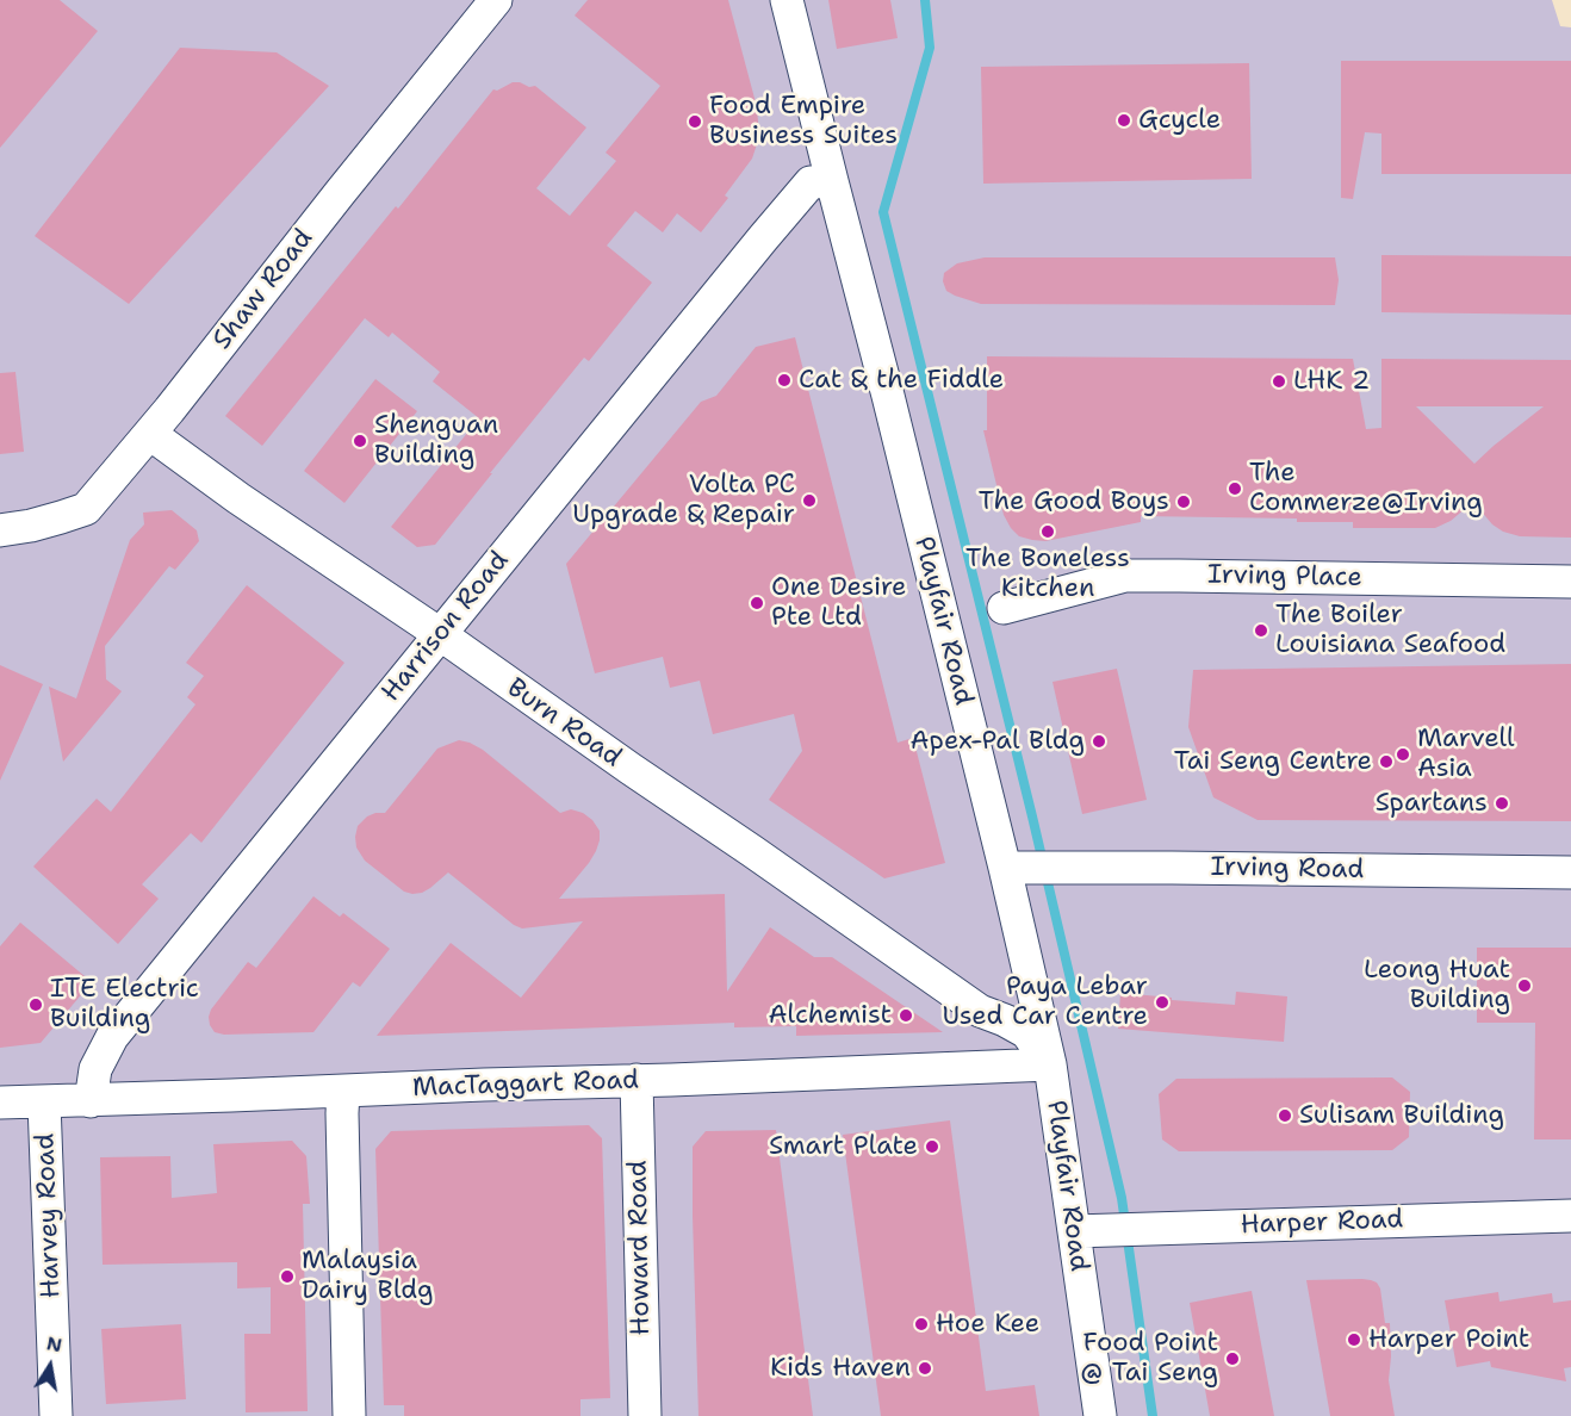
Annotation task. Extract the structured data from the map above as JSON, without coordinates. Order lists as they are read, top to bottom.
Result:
{
  "streets": {
    "street": [
      "Shaw Road",
      "Irving Place",
      "Playfair Road",
      "Harrison Road",
      "Burn Road",
      "Irving Road",
      "MacTaggart Road",
      "Harvey Road",
      "Harper Road",
      "Howard Road"
    ]
  },
  "crossings": [
    ["Shaw Road", "Burn Road"],
    ["Playfair Road", "Harrison Road"],
    ["Playfair Road", "Burn Road"],
    ["Playfair Road", "Irving Road"],
    ["Playfair Road", "MacTaggart Road"],
    ["Playfair Road", "Harper Road"],
    ["Harrison Road", "Burn Road"],
    ["Harrison Road", "MacTaggart Road"],
    ["Burn Road", "MacTaggart Road"],
    ["MacTaggart Road", "Harvey Road"],
    ["MacTaggart Road", "Howard Road"]
  ],
  "places": [
    "Gcycle",
    "Food Empire Business Suites",
    "Cat & the Fiddle",
    "LHK 2",
    "Shenguan Building",
    "The Commerze@Irving",
    "Volta PC Upgrade & Repair",
    "The Good Boys",
    "The Boneless Kitchen",
    "One Desire Pte Ltd",
    "The Boiler Louisiana Seafood",
    "Apex-Pal Bldg",
    "Marvell Asia",
    "Tai Seng Centre",
    "Spartans",
    "Leong Huat Building",
    "Paya Lebar Used Car Centre",
    "ITE Electric Building",
    "Alchemist",
    "Sulisam Building",
    "Smart Plate",
    "Malaysia Dairy Bldg",
    "Hoe Kee",
    "Harper Point",
    "Food Point @ Tai Seng",
    "Kids Haven"
  ],
  "north": "top"
}
